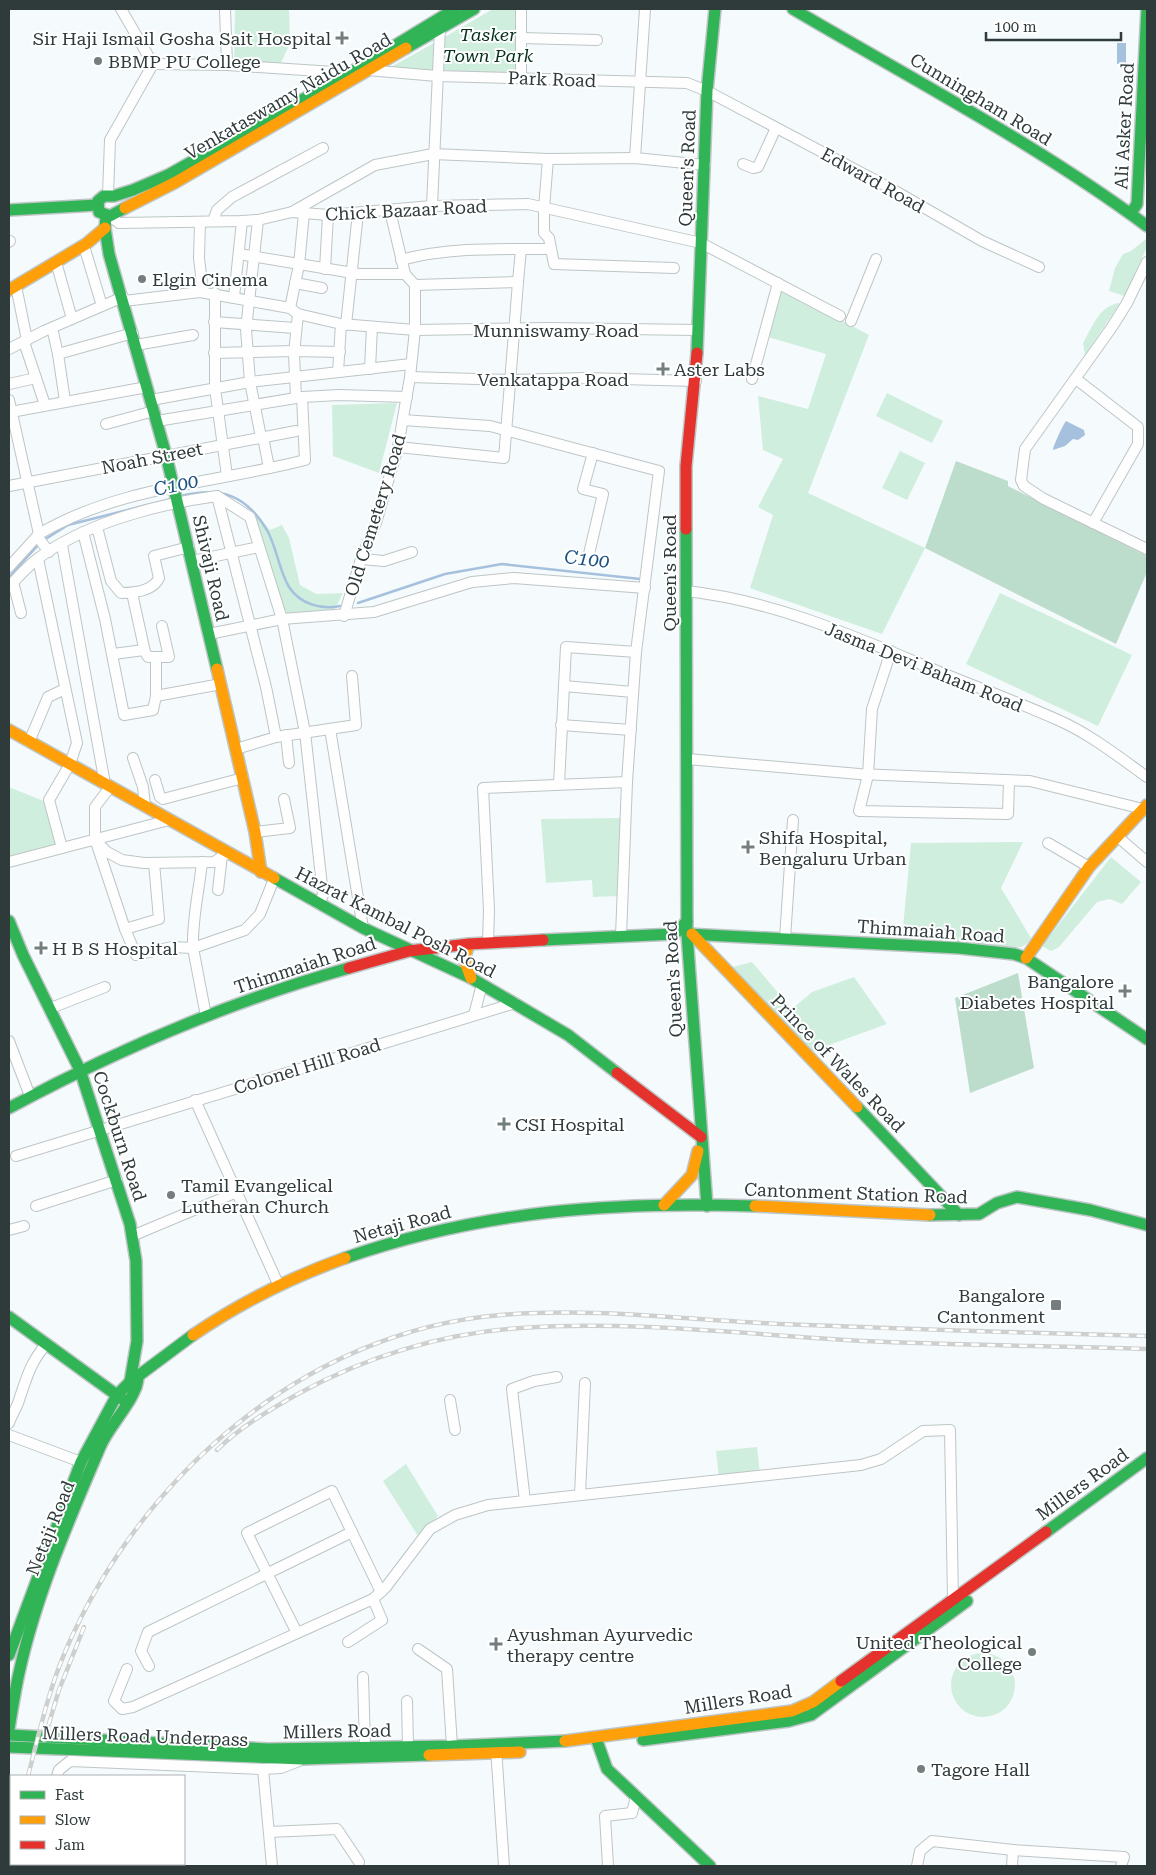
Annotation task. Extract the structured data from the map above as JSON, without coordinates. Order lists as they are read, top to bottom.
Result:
{
  "streets": {
    "street": [
      "Park Road",
      "Venkataswamy Naidu Road",
      "Cunningham Road",
      "Ali Asker Road",
      "Queen's Road",
      "Edward Road",
      "Chick Bazaar Road",
      "Munniswamy Road",
      "Venkatappa Road",
      "Noah Street",
      "Old Cemetery Road",
      "Shivaji Road",
      "Jasma Devi Baham Road",
      "Hazrat Kambal Posh Road",
      "Thimmaiah Road",
      "Prince of Wales Road",
      "Colonel Hill Road",
      "Cockburn Road",
      "Cantonment Station Road",
      "Netaji Road",
      "Millers Road",
      "Millers Road Underpass"
    ]
  },
  "crossings": [
    ["Park Road", "Venkataswamy Naidu Road"],
    ["Park Road", "Queen's Road"],
    ["Park Road", "Edward Road"],
    ["Venkataswamy Naidu Road", "Chick Bazaar Road"],
    ["Venkataswamy Naidu Road", "Shivaji Road"],
    ["Cunningham Road", "Ali Asker Road"],
    ["Queen's Road", "Edward Road"],
    ["Queen's Road", "Chick Bazaar Road"],
    ["Queen's Road", "Munniswamy Road"],
    ["Queen's Road", "Venkatappa Road"],
    ["Queen's Road", "Jasma Devi Baham Road"],
    ["Queen's Road", "Hazrat Kambal Posh Road"],
    ["Queen's Road", "Thimmaiah Road"],
    ["Queen's Road", "Prince of Wales Road"],
    ["Queen's Road", "Cantonment Station Road"],
    ["Queen's Road", "Netaji Road"],
    ["Chick Bazaar Road", "Shivaji Road"],
    ["Munniswamy Road", "Old Cemetery Road"],
    ["Munniswamy Road", "Shivaji Road"],
    ["Venkatappa Road", "Old Cemetery Road"],
    ["Noah Street", "Shivaji Road"],
    ["Shivaji Road", "Hazrat Kambal Posh Road"],
    ["Hazrat Kambal Posh Road", "Thimmaiah Road"],
    ["Hazrat Kambal Posh Road", "Colonel Hill Road"],
    ["Thimmaiah Road", "Prince of Wales Road"],
    ["Thimmaiah Road", "Cockburn Road"],
    ["Prince of Wales Road", "Cantonment Station Road"],
    ["Colonel Hill Road", "Cockburn Road"],
    ["Cockburn Road", "Netaji Road"],
    ["Cantonment Station Road", "Netaji Road"],
    ["Millers Road", "Millers Road Underpass"]
  ],
  "water": ["C100"],
  "parks": ["Tasker Town Park"],
  "places": {
    "health": [
      "Sir Haji Ismail Gosha Sait Hospital",
      "Aster Labs",
      "Shifa Hospital, Bengaluru Urban",
      "H B S Hospital",
      "Bangalore Diabetes Hospital",
      "CSI Hospital",
      "Ayushman Ayurvedic therapy centre"
    ],
    "other": [
      "BBMP PU College",
      "Elgin Cinema",
      "Tamil Evangelical Lutheran Church",
      "United Theological College",
      "Tagore Hall"
    ],
    "transit": ["Bangalore Cantonment"]
  },
  "legend": ["Fast", "Slow", "Jam"],
  "scale_bar": "100 m"
}
